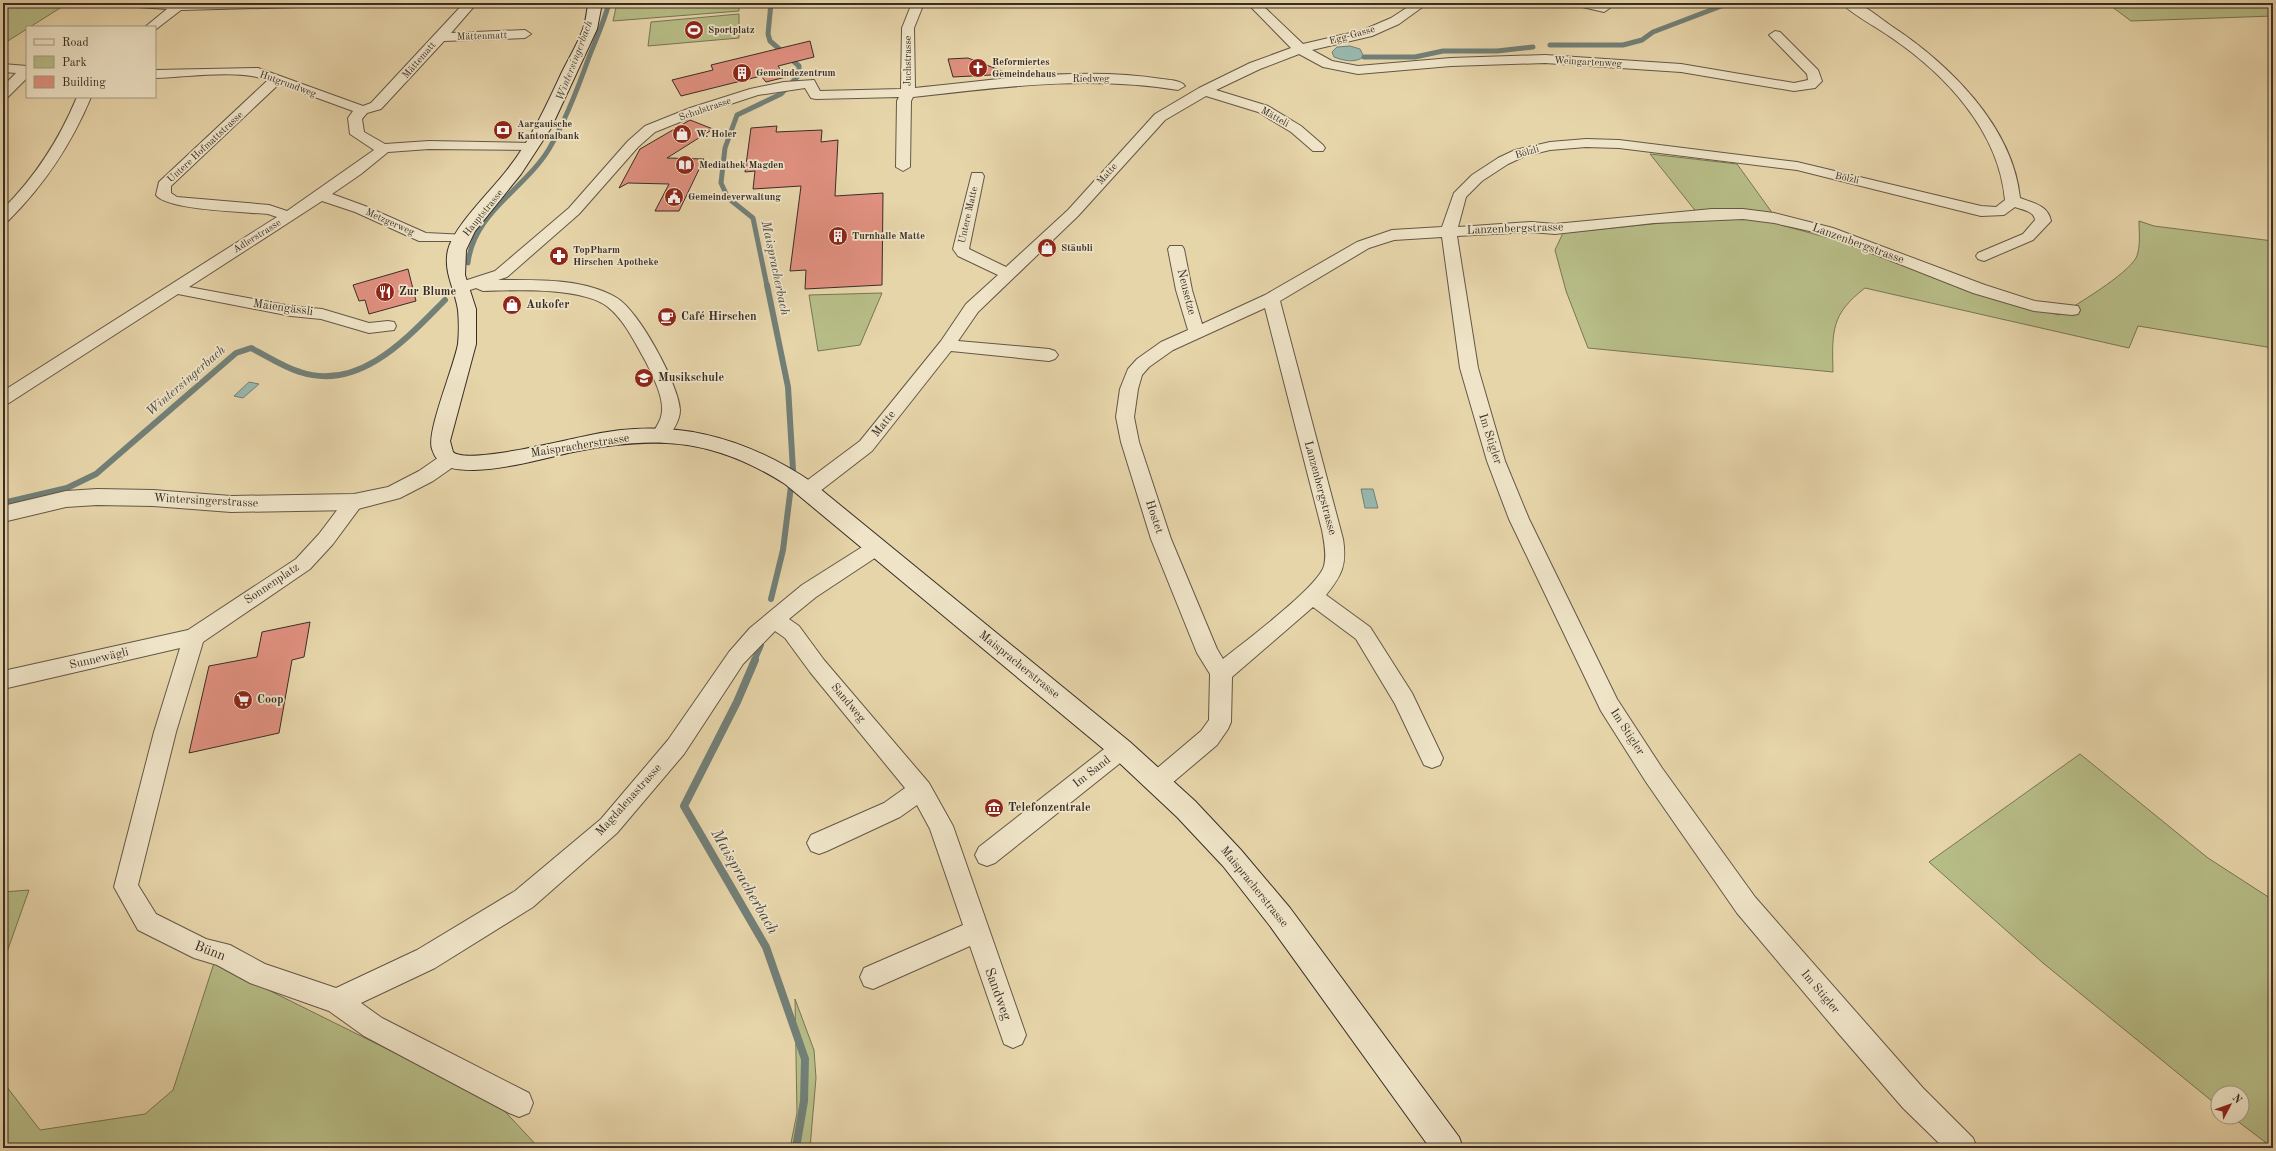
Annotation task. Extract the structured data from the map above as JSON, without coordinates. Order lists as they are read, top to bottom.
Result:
{
  "streets": {
    "main road": ["Hauptstrasse", "Maispracherstrasse", "Wintersingerstrasse"],
    "street": [
      "Egg-Gasse",
      "Mättenmatt",
      "Mättematt",
      "Juchstrasse",
      "Weingartenweg",
      "Riedweg",
      "Hutgrundweg",
      "Schulstrasse",
      "Mätteli",
      "Untere Hofmattstrasse",
      "Bölzli",
      "Matte",
      "Untere Matte",
      "Metzgerweg",
      "Lanzenbergstrasse",
      "Adlerstrasse",
      "Neusetze",
      "Maiengässli",
      "Im Stigler",
      "Hostet",
      "Sonnenplatz",
      "Sunnewägli",
      "Sandweg",
      "Im Sand",
      "Magdalenastrasse",
      "Bünn"
    ]
  },
  "crossings": [
    ["Egg-Gasse", "Weingartenweg"],
    ["Egg-Gasse", "Matte"],
    ["Mättenmatt", "Mättematt"],
    ["Mättematt", "Hutgrundweg"],
    ["Juchstrasse", "Riedweg"],
    ["Juchstrasse", "Schulstrasse"],
    ["Weingartenweg", "Matte"],
    ["Riedweg", "Schulstrasse"],
    ["Hutgrundweg", "Untere Hofmattstrasse"],
    ["Schulstrasse", "Hauptstrasse"],
    ["Mätteli", "Matte"],
    ["Untere Hofmattstrasse", "Adlerstrasse"],
    ["Bölzli", "Lanzenbergstrasse"],
    ["Bölzli", "Im Stigler"],
    ["Matte", "Untere Matte"],
    ["Matte", "Maispracherstrasse"],
    ["Hauptstrasse", "Metzgerweg"],
    ["Hauptstrasse", "Maispracherstrasse"],
    ["Hauptstrasse", "Wintersingerstrasse"],
    ["Metzgerweg", "Adlerstrasse"],
    ["Lanzenbergstrasse", "Im Stigler"],
    ["Lanzenbergstrasse", "Hostet"],
    ["Adlerstrasse", "Maiengässli"],
    ["Neusetze", "Hostet"],
    ["Maispracherstrasse", "Wintersingerstrasse"],
    ["Maispracherstrasse", "Im Sand"],
    ["Maispracherstrasse", "Magdalenastrasse"],
    ["Wintersingerstrasse", "Sonnenplatz"],
    ["Sonnenplatz", "Sunnewägli"],
    ["Sonnenplatz", "Bünn"],
    ["Sunnewägli", "Bünn"],
    ["Sandweg", "Magdalenastrasse"],
    ["Magdalenastrasse", "Bünn"]
  ],
  "water": ["Wintersingerbach", "Maispracherbach"],
  "places": {
    "sports": ["Sportplatz"],
    "church": ["Reformiertes Gemeindehaus"],
    "building": ["Gemeindezentrum", "Turnhalle Matte"],
    "bank": ["Aargauische Kantonalbank"],
    "shop": ["W. Holer", "Stäubli", "Aukofer"],
    "library": ["Mediathek Magden"],
    "public building": ["Gemeindeverwaltung"],
    "pharmacy": ["TopPharm Hirschen Apotheke"],
    "restaurant": ["Zur Blume"],
    "cafe": ["Café Hirschen"],
    "school or university": ["Musikschule"],
    "supermarket": ["Coop"],
    "museum": ["Telefonzentrale"]
  },
  "legend": ["Road", "Park", "Building"],
  "north": "top right"
}
